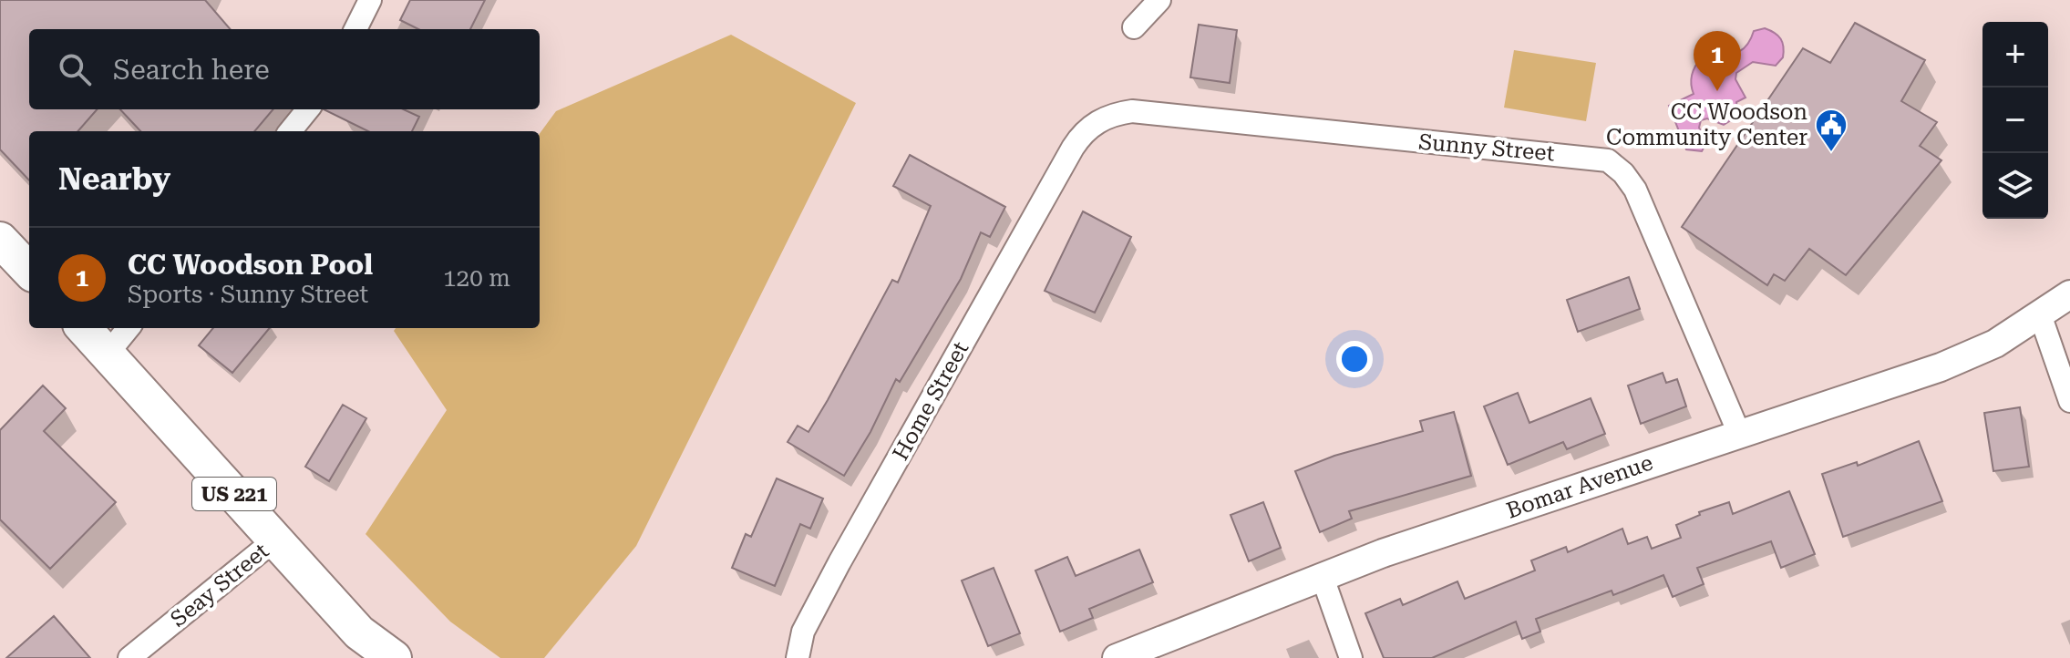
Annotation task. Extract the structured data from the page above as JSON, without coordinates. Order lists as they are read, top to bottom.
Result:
{
  "streets": {
    "main road": ["US 221"],
    "street": [
      "Sunny Street",
      "Home Street",
      "Bomar Avenue",
      "Seay Street"
    ]
  },
  "crossings": [
    ["Sunny Street", "Home Street"],
    ["Sunny Street", "Bomar Avenue"],
    ["US 221", "Seay Street"]
  ],
  "places": {
    "public building": ["CC Woodson Community Center"]
  },
  "page": {
    "map_buttons": ["+", "−"],
    "search": "Search here",
    "pins": "1",
    "heading": "Nearby",
    "list": [
      {
        "mark": "1",
        "name": "CC Woodson Pool",
        "note": "Sports · Sunny Street",
        "value": "120 m"
      }
    ]
  }
}
